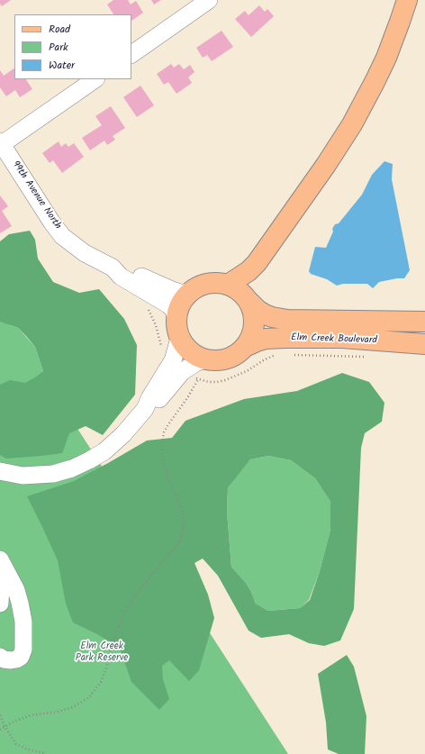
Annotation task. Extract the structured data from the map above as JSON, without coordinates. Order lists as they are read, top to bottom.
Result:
{
  "streets": {
    "main road": ["Elm Creek Boulevard"],
    "street": ["99th Avenue North"]
  },
  "crossings": [
    ["99th Avenue North", "Elm Creek Boulevard"]
  ],
  "parks": ["Elm Creek Park Reserve"],
  "legend": ["Road", "Park", "Water"]
}
